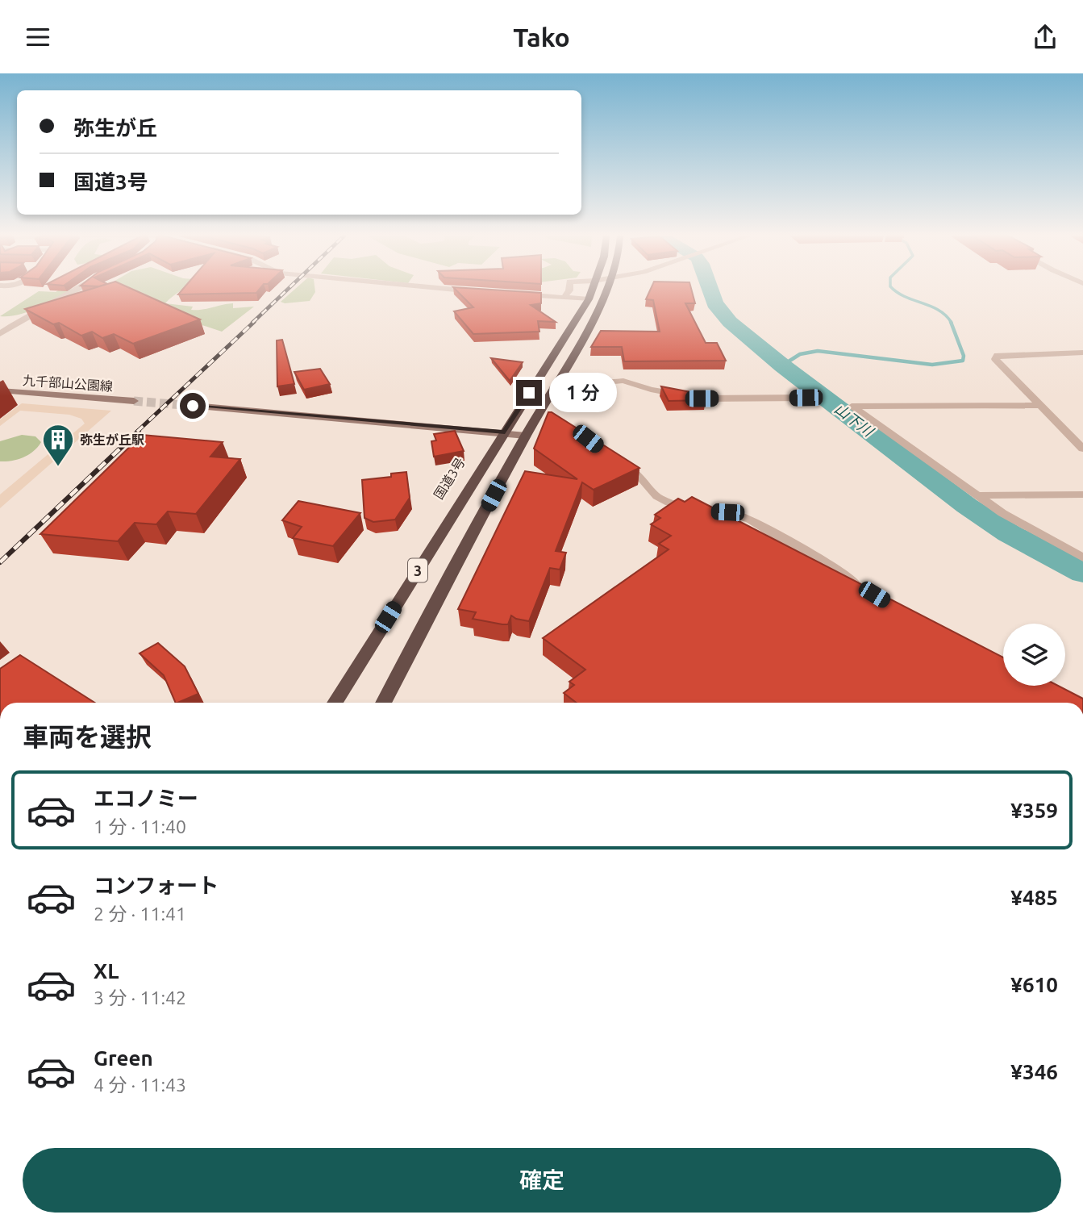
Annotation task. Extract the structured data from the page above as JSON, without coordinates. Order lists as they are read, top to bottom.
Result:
{
  "streets": {
    "highway": ["国道3号", "3"],
    "main road": ["九千部山公園線"]
  },
  "water": ["山下川"],
  "places": {
    "building": ["弥生が丘駅"]
  },
  "page": {
    "header": "Tako",
    "banner": ["弥生が丘", "国道3号"],
    "bubble": "1 分",
    "heading": "車両を選択",
    "list": [
      {
        "name": "エコノミー",
        "note": "1 分 · 11:40",
        "value": "¥359"
      },
      {
        "name": "コンフォート",
        "note": "2 分 · 11:41",
        "value": "¥485"
      },
      {
        "name": "XL",
        "note": "3 分 · 11:42",
        "value": "¥610"
      },
      {
        "name": "Green",
        "note": "4 分 · 11:43",
        "value": "¥346"
      }
    ],
    "buttons": "確定"
  }
}
